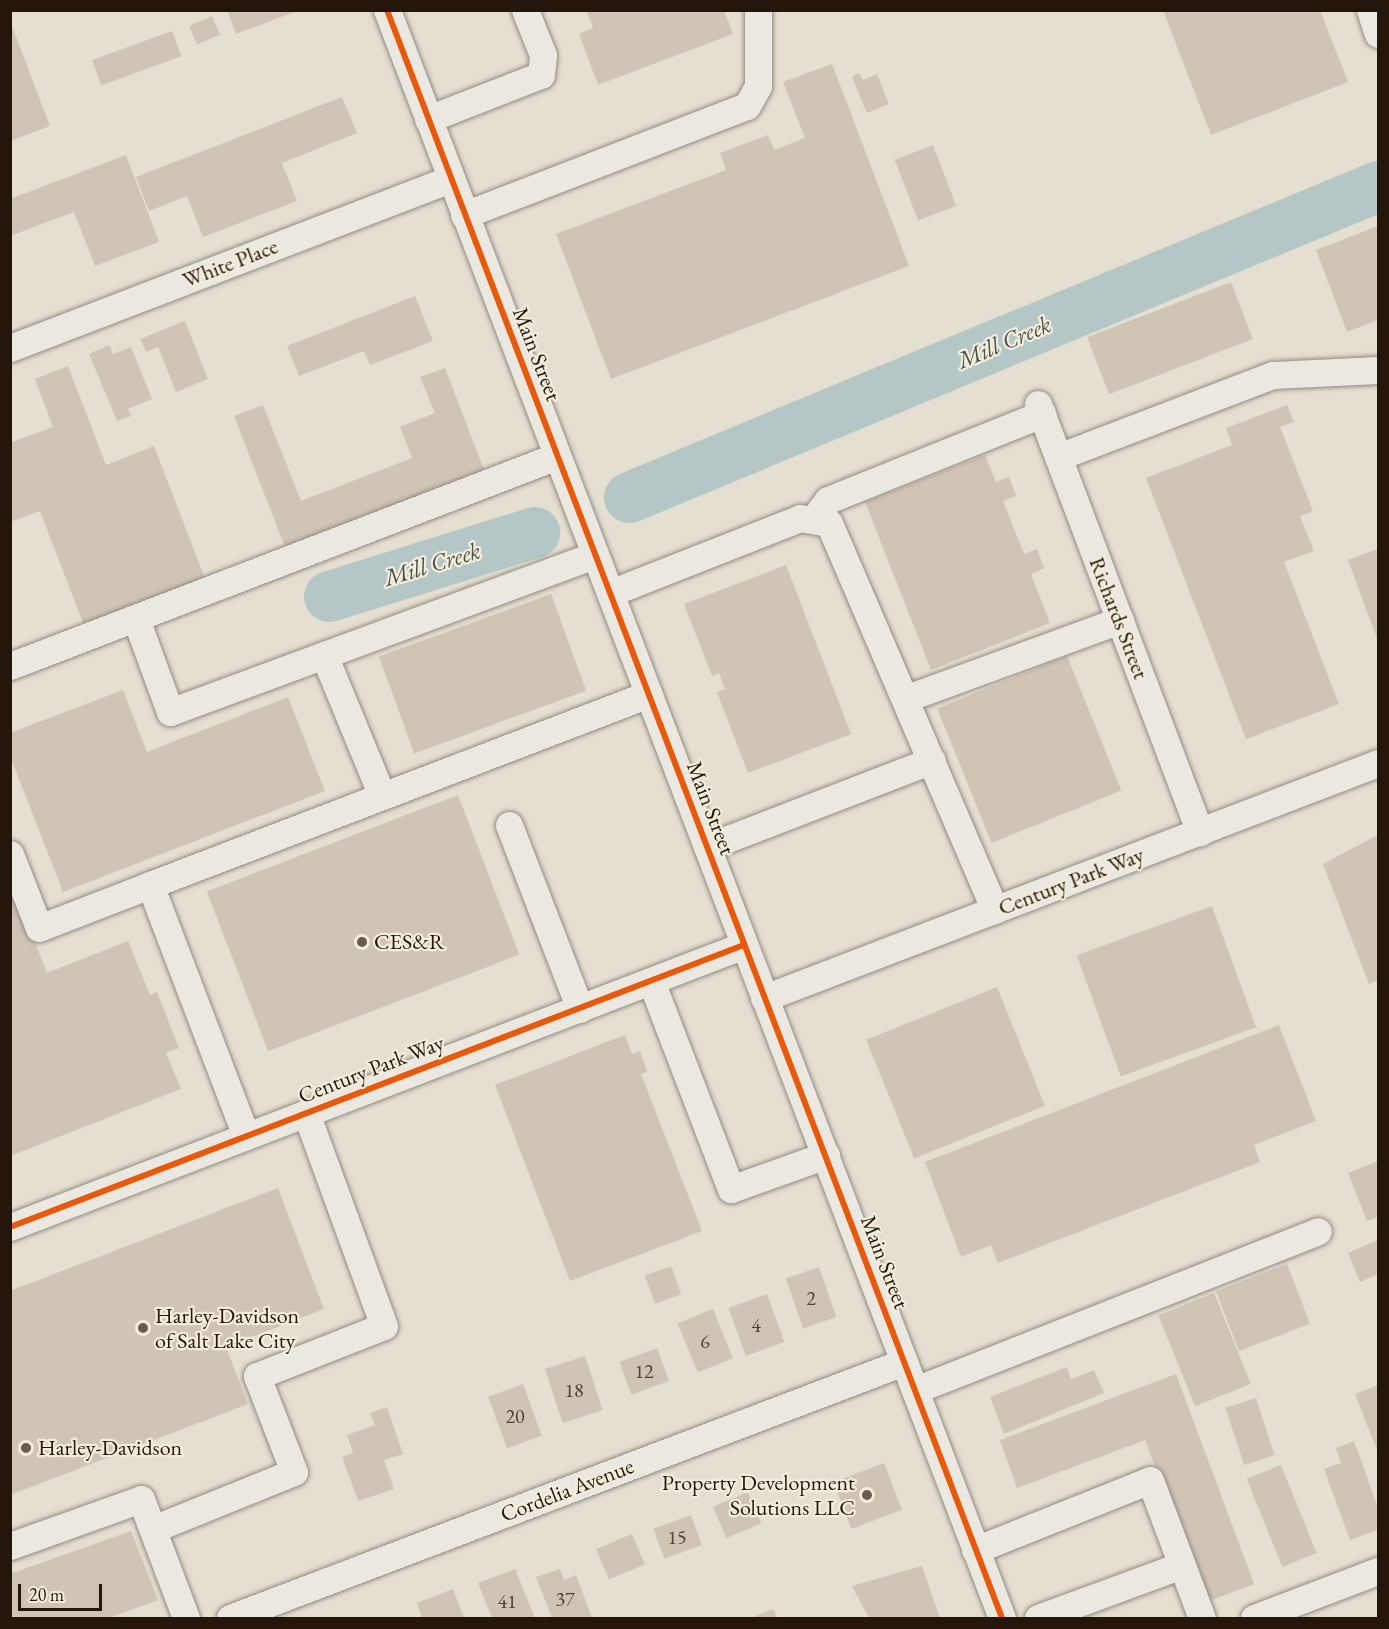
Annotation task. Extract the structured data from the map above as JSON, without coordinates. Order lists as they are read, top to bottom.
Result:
{
  "streets": {
    "street": [
      "White Place",
      "Main Street",
      "Richards Street",
      "Century Park Way",
      "Cordelia Avenue"
    ]
  },
  "crossings": [
    ["White Place", "Main Street"],
    ["Main Street", "Century Park Way"],
    ["Main Street", "Cordelia Avenue"],
    ["Richards Street", "Century Park Way"]
  ],
  "water": ["Mill Creek"],
  "places": [
    "CES&R",
    "Harley-Davidson of Salt Lake City",
    "Harley-Davidson",
    "Property Development Solutions LLC"
  ],
  "house_numbers": [
    "2",
    "4",
    "6",
    "12",
    "18",
    "20",
    "15",
    "37",
    "41"
  ],
  "scale_bar": "20 m"
}
